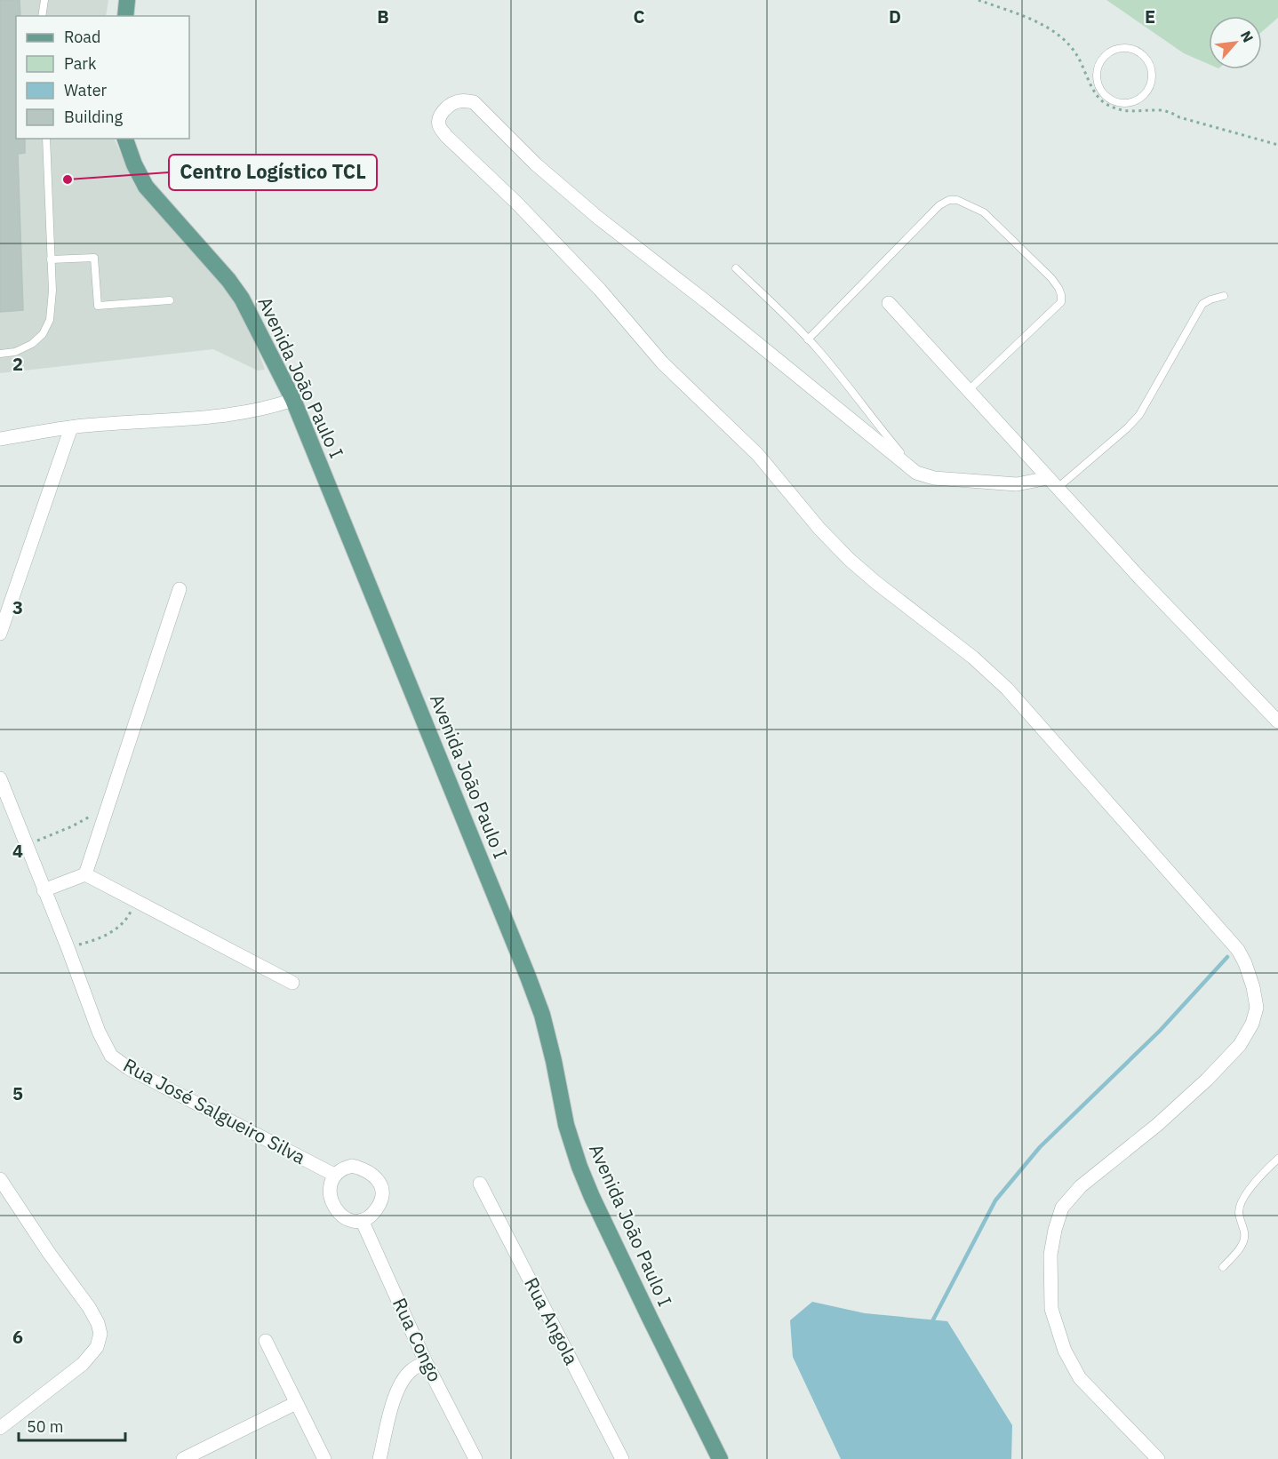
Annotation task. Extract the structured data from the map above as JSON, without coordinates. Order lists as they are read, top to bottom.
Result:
{
  "streets": {
    "main road": ["Avenida João Paulo I"],
    "street": ["Rua José Salgueiro Silva", "Rua Angola", "Rua Congo"]
  },
  "crossings": [
    ["Rua José Salgueiro Silva", "Rua Congo"]
  ],
  "places": ["Centro Logístico TCL"],
  "legend": [
    "Road",
    "Park",
    "Water",
    "Building"
  ],
  "scale_bar": "50 m",
  "north": "top right",
  "grid": {
    "columns": [
      "B",
      "C",
      "D",
      "E"
    ],
    "rows": [
      "2",
      "3",
      "4",
      "5",
      "6"
    ]
  }
}
